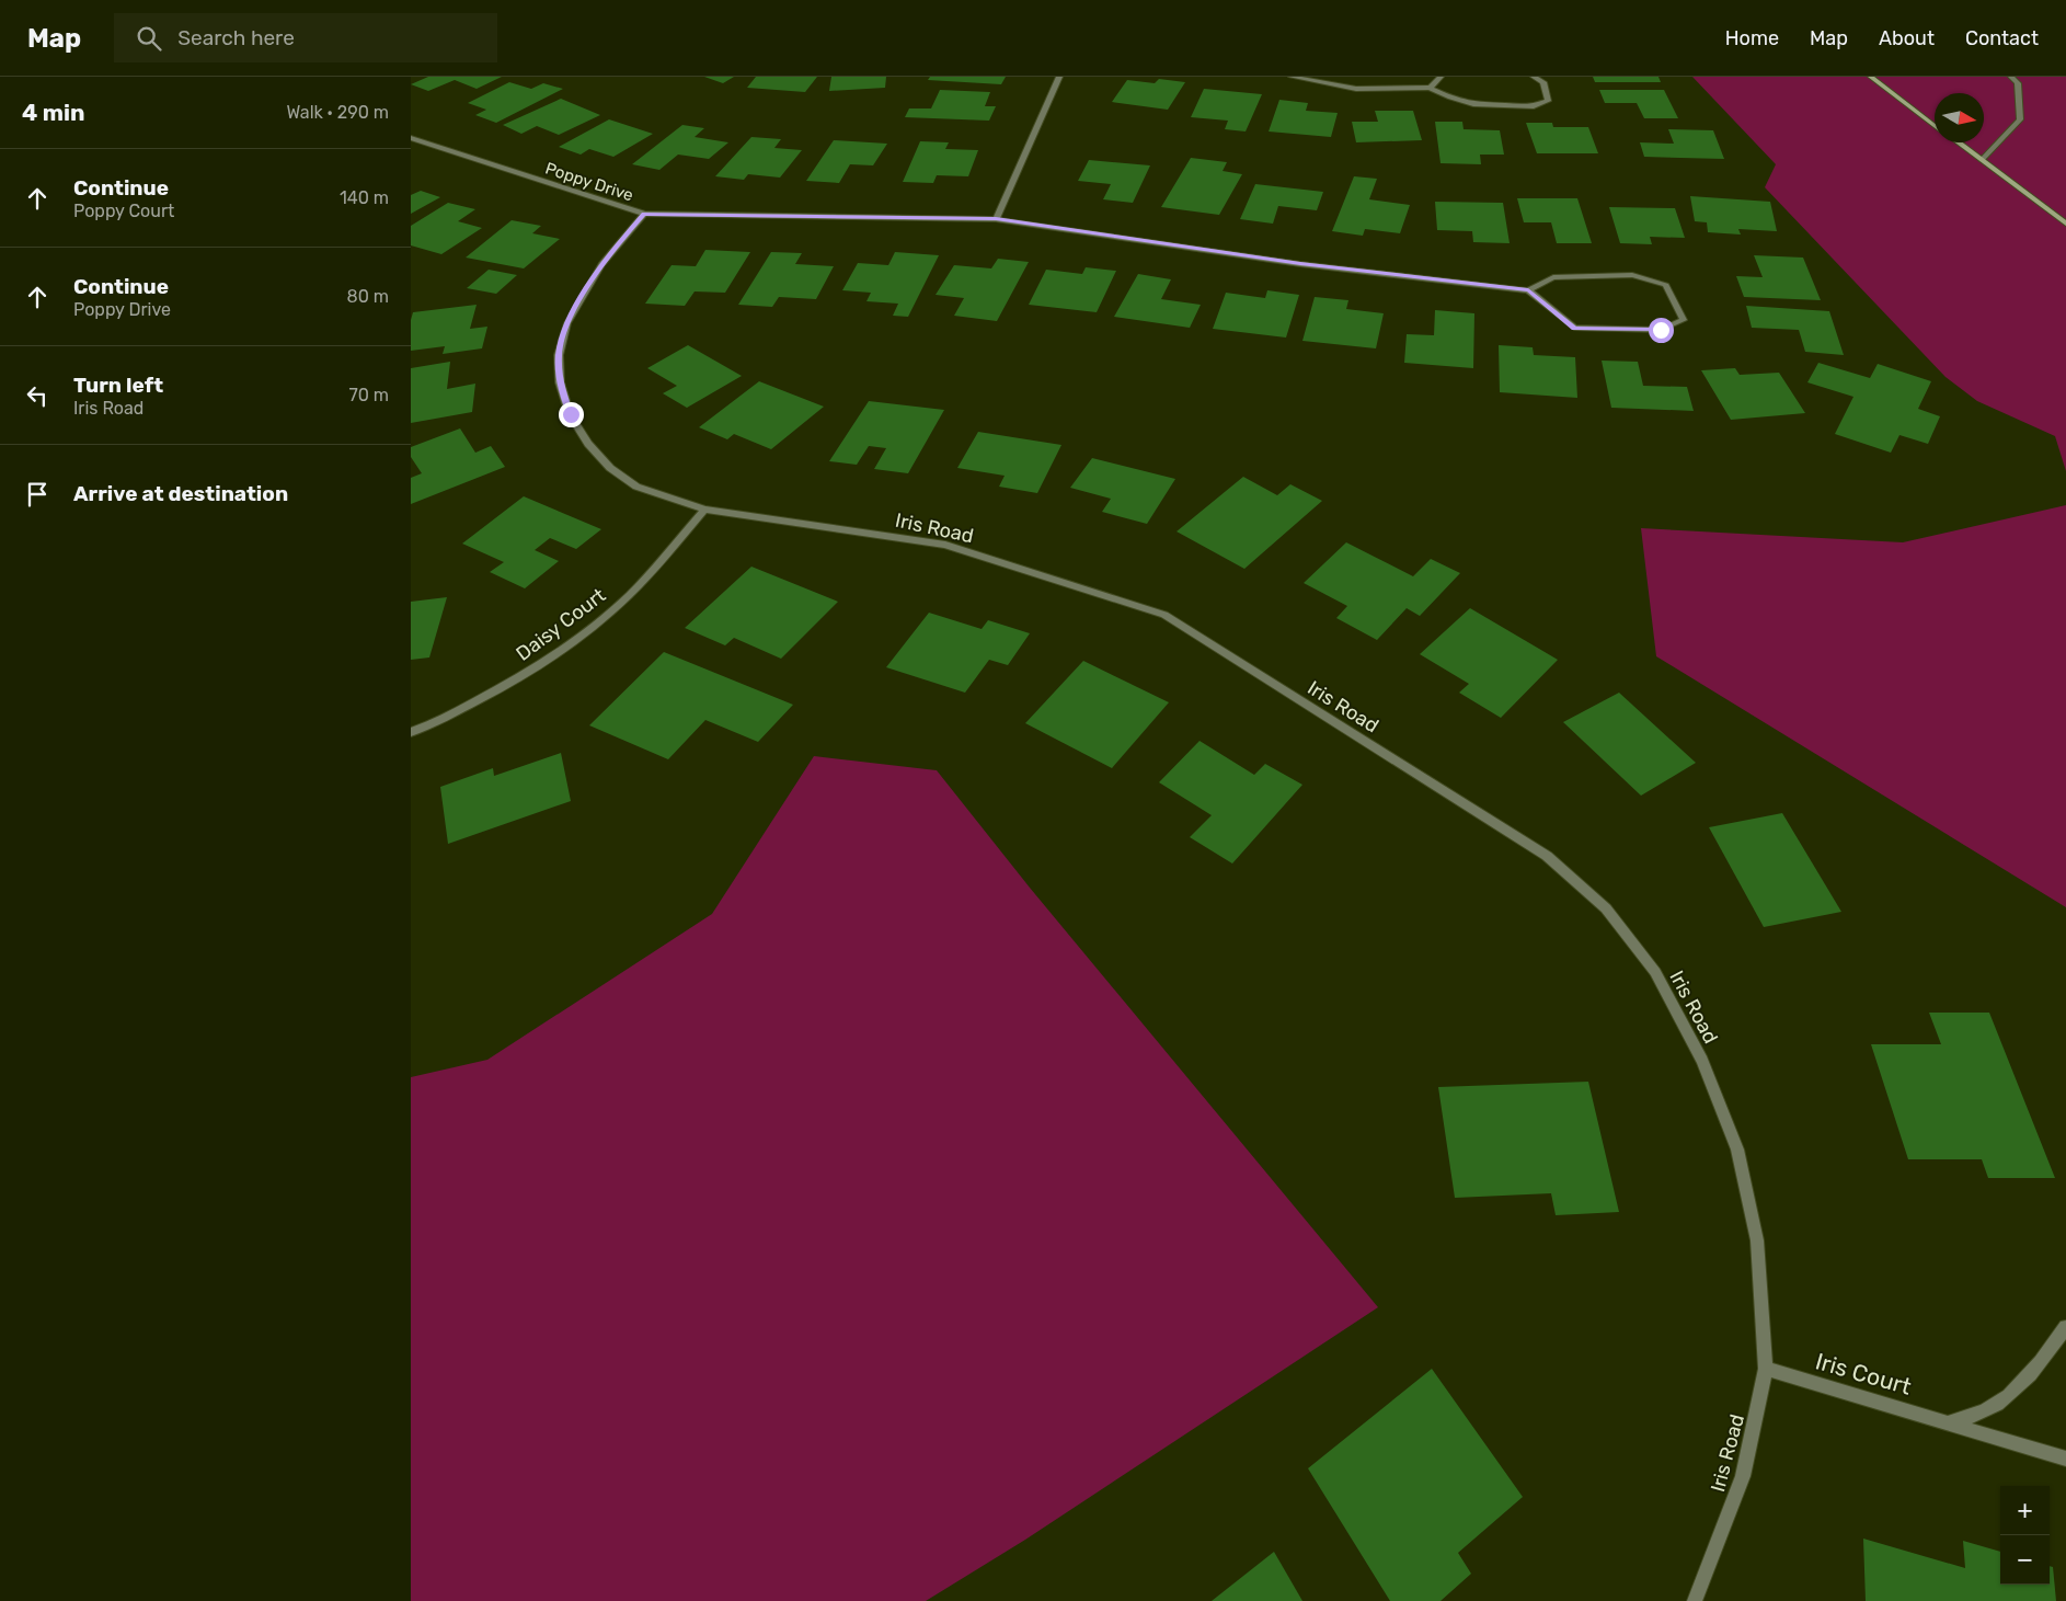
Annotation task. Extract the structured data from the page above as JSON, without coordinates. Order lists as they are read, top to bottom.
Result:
{
  "streets": {
    "street": [
      "Poppy Drive",
      "Iris Road",
      "Daisy Court",
      "Iris Court"
    ]
  },
  "crossings": [
    ["Poppy Drive", "Iris Road"],
    ["Iris Road", "Daisy Court"],
    ["Iris Road", "Iris Court"]
  ],
  "north": "right",
  "page": {
    "header": "Map",
    "search": "Search here",
    "nav": [
      "Home",
      "Map",
      "About",
      "Contact"
    ],
    "heading": ["4 min", "Walk · 290 m"],
    "list": [
      ["Continue", "Poppy Court", "140 m"],
      ["Continue", "Poppy Drive", "80 m"],
      ["Turn left", "Iris Road", "70 m"],
      "Arrive at destination"
    ],
    "map_buttons": ["+", "−"]
  }
}
